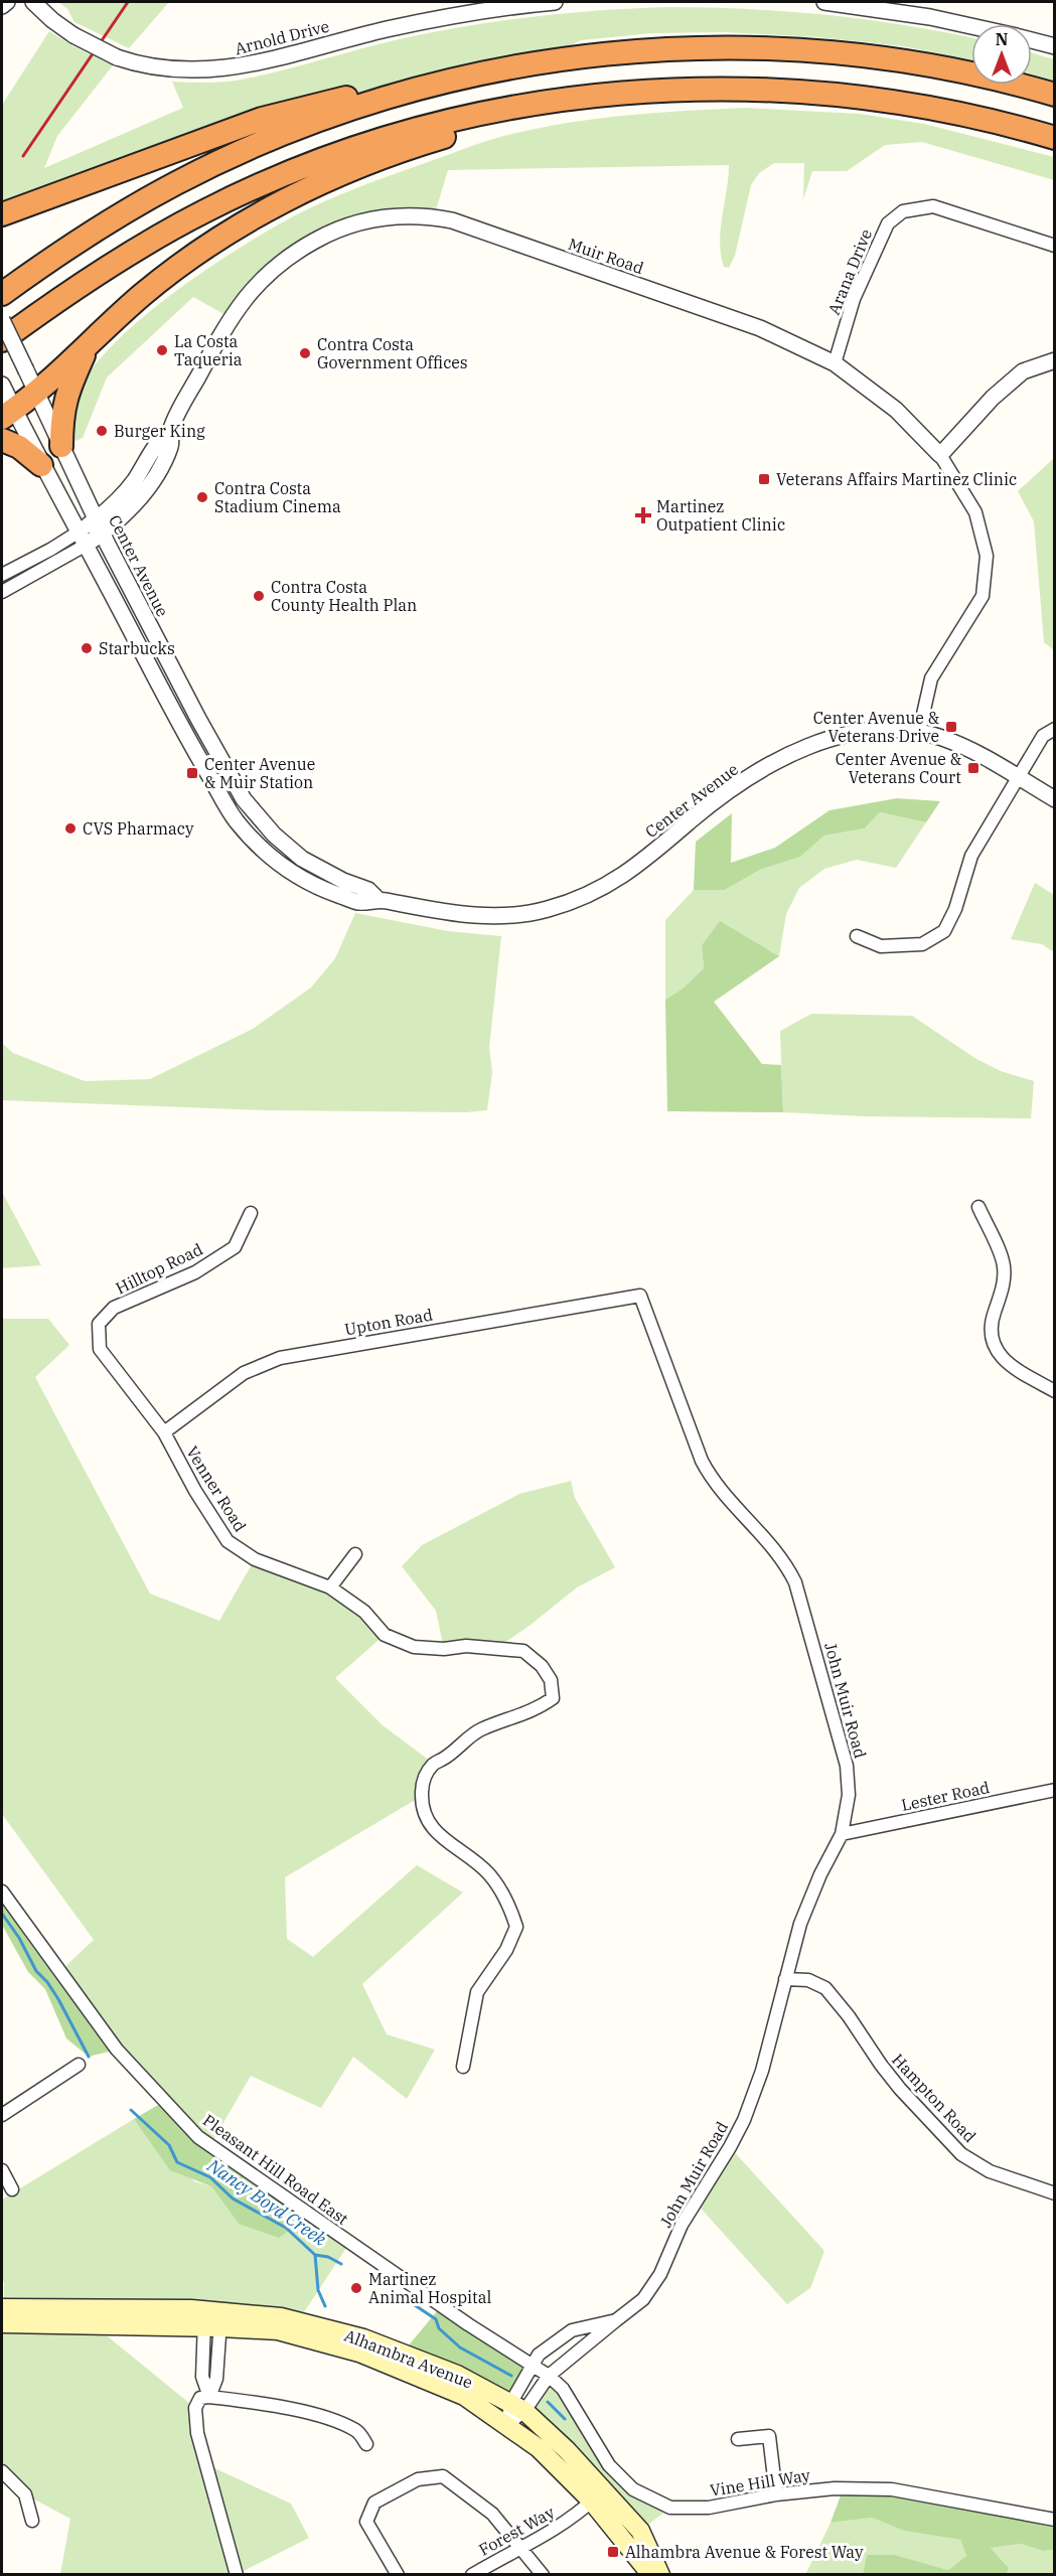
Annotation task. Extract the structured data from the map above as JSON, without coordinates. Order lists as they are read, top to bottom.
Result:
{
  "streets": {
    "main road": ["Alhambra Avenue"],
    "street": [
      "Arnold Drive",
      "Muir Road",
      "Arana Drive",
      "Center Avenue",
      "Hilltop Road",
      "Upton Road",
      "Venner Road",
      "John Muir Road",
      "Lester Road",
      "Hampton Road",
      "Pleasant Hill Road East",
      "Vine Hill Way",
      "Forest Way"
    ]
  },
  "crossings": [
    ["Muir Road", "Arana Drive"],
    ["Muir Road", "Center Avenue"],
    ["Hilltop Road", "Venner Road"],
    ["Upton Road", "Venner Road"],
    ["Upton Road", "John Muir Road"],
    ["John Muir Road", "Lester Road"],
    ["John Muir Road", "Hampton Road"],
    ["John Muir Road", "Pleasant Hill Road East"],
    ["John Muir Road", "Alhambra Avenue"],
    ["John Muir Road", "Vine Hill Way"],
    ["Pleasant Hill Road East", "Vine Hill Way"],
    ["Alhambra Avenue", "Forest Way"]
  ],
  "water": ["Nancy Boyd Creek"],
  "places": {
    "other": [
      "La Costa Taqueria",
      "Contra Costa Government Offices",
      "Burger King",
      "Contra Costa Stadium Cinema",
      "Contra Costa County Health Plan",
      "Starbucks",
      "CVS Pharmacy",
      "Martinez Animal Hospital"
    ],
    "transit": [
      "Veterans Affairs Martinez Clinic",
      "Center Avenue & Veterans Drive",
      "Center Avenue & Veterans Court",
      "Center Avenue & Muir Station",
      "Alhambra Avenue & Forest Way"
    ],
    "health": ["Martinez Outpatient Clinic"]
  },
  "north": "top"
}
